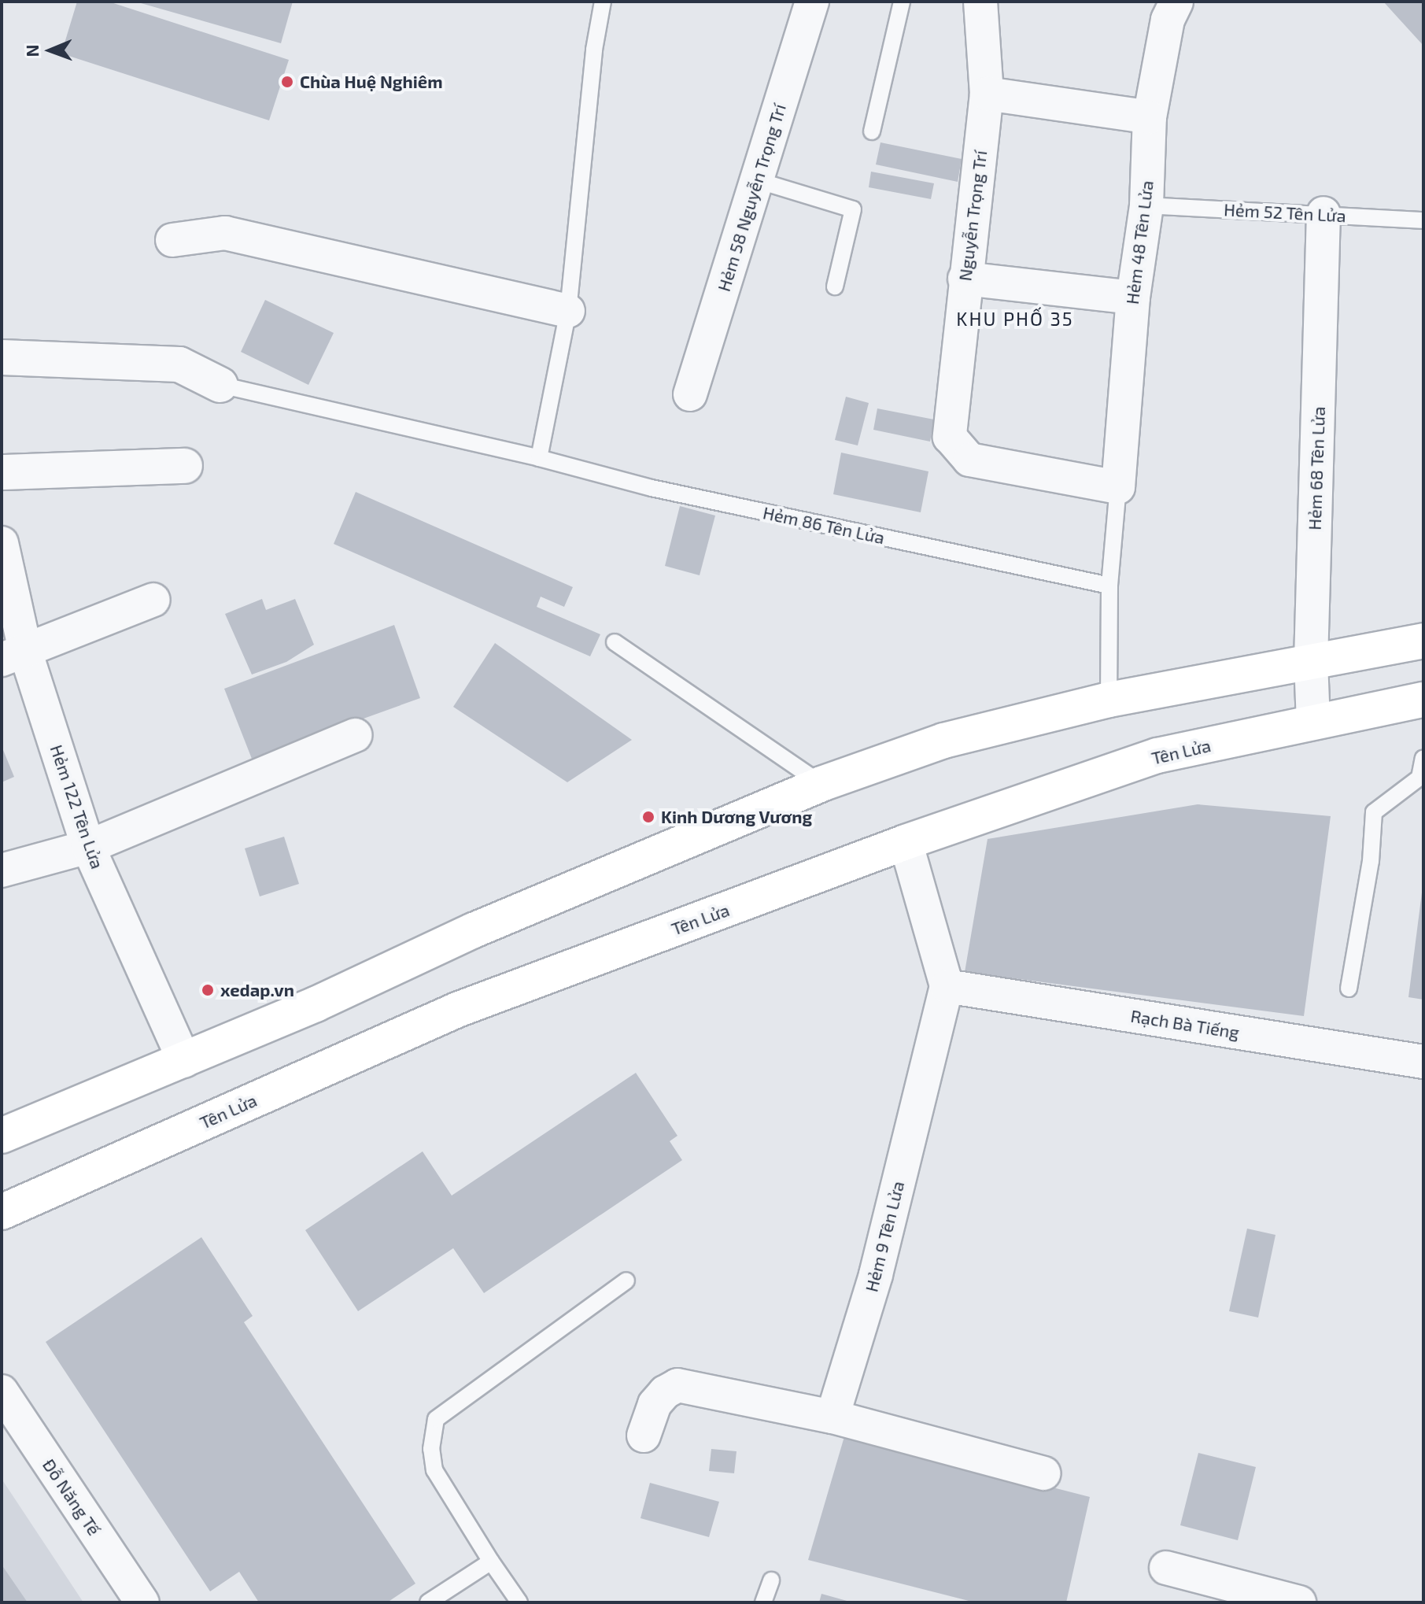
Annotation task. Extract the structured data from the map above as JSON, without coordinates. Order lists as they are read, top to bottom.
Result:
{
  "streets": {
    "main road": ["Tên Lửa"],
    "street": [
      "Hẻm 58 Nguyễn Trọng Trí",
      "Nguyễn Trọng Trí",
      "Hẻm 48 Tên Lửa",
      "Hẻm 68 Tên Lửa",
      "Hẻm 122 Tên Lửa",
      "Rạch Bà Tiếng",
      "Hẻm 9 Tên Lửa",
      "Đỗ Năng Tế"
    ],
    "lane": ["Hẻm 52 Tên Lửa", "Hẻm 86 Tên Lửa"]
  },
  "crossings": [
    ["Hẻm 52 Tên Lửa", "Hẻm 48 Tên Lửa"],
    ["Hẻm 52 Tên Lửa", "Hẻm 68 Tên Lửa"],
    ["Nguyễn Trọng Trí", "Hẻm 48 Tên Lửa"],
    ["Hẻm 68 Tên Lửa", "Tên Lửa"],
    ["Tên Lửa", "Hẻm 9 Tên Lửa"],
    ["Rạch Bà Tiếng", "Hẻm 9 Tên Lửa"]
  ],
  "districts": ["KHU PHỐ 35"],
  "places": ["Chùa Huệ Nghiêm", "Kinh Dương Vương", "xedap.vn"],
  "north": "left"
}
